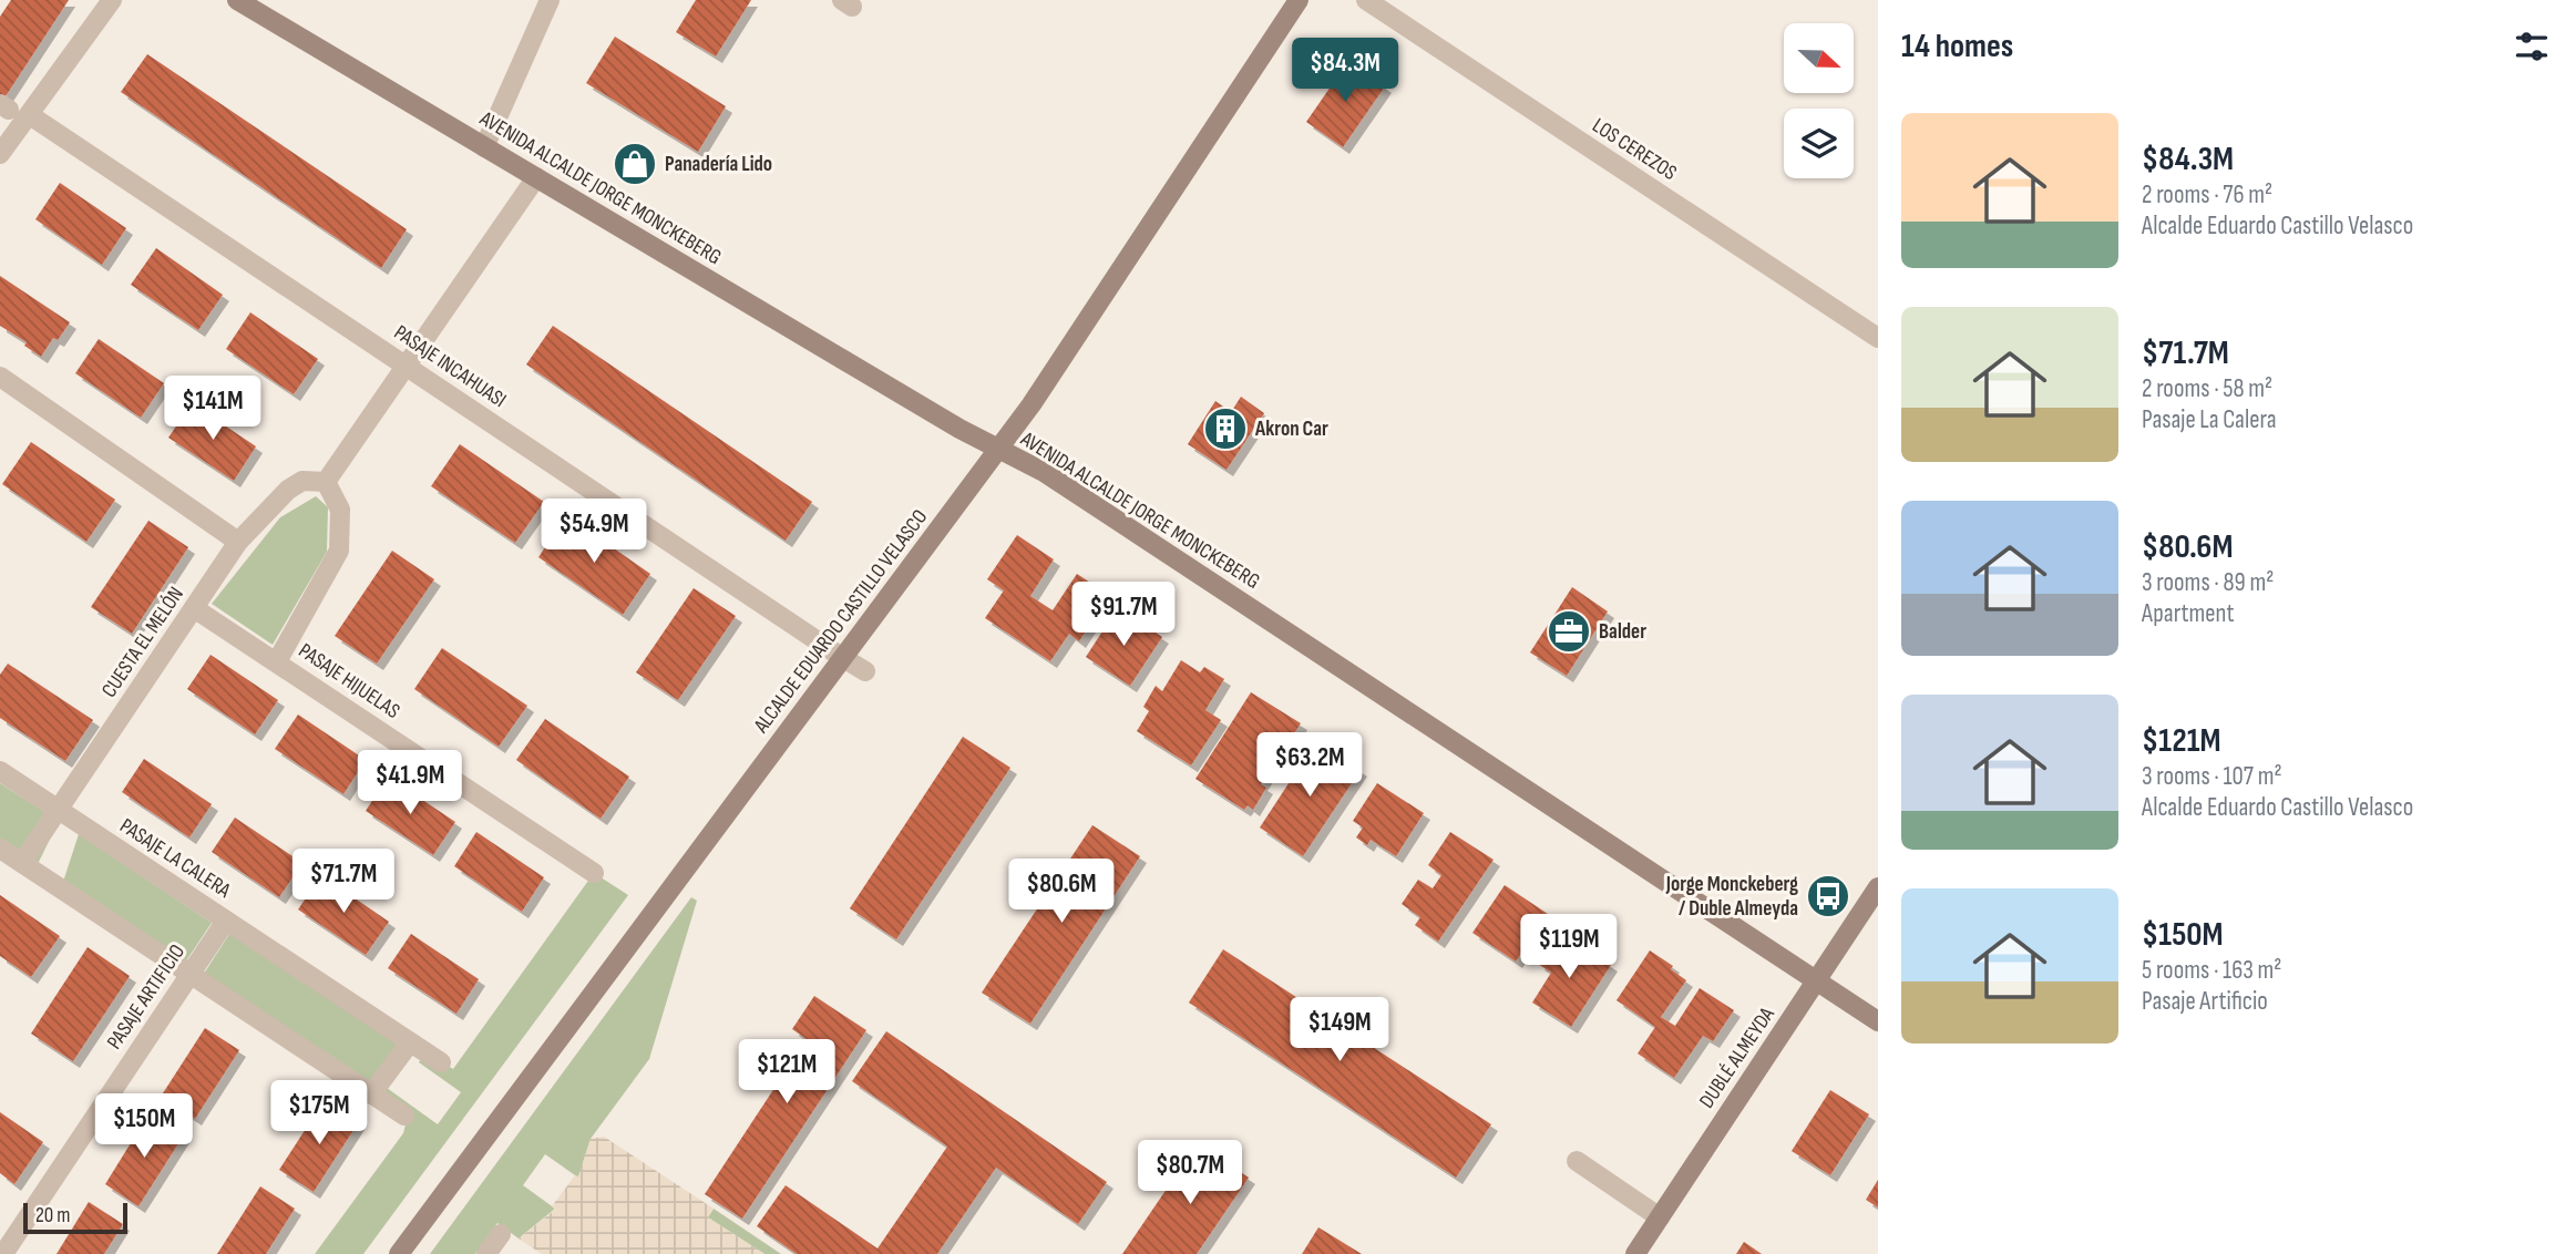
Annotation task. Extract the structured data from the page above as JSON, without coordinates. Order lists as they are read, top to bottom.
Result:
{
  "streets": {
    "main road": ["AVENIDA ALCALDE JORGE MONCKEBERG", "ALCALDE EDUARDO CASTILLO VELASCO", "DUBLÉ ALMEYDA"],
    "street": [
      "LOS CEREZOS",
      "PASAJE INCAHUASI",
      "CUESTA EL MELÓN",
      "PASAJE HIJUELAS",
      "PASAJE LA CALERA",
      "PASAJE ARTIFICIO"
    ]
  },
  "crossings": [
    ["AVENIDA ALCALDE JORGE MONCKEBERG", "ALCALDE EDUARDO CASTILLO VELASCO"],
    ["AVENIDA ALCALDE JORGE MONCKEBERG", "DUBLÉ ALMEYDA"],
    ["PASAJE INCAHUASI", "ALCALDE EDUARDO CASTILLO VELASCO"],
    ["CUESTA EL MELÓN", "PASAJE HIJUELAS"],
    ["CUESTA EL MELÓN", "PASAJE LA CALERA"],
    ["PASAJE LA CALERA", "PASAJE ARTIFICIO"]
  ],
  "places": {
    "shop": ["Panadería Lido"],
    "building": ["Akron Car"],
    "office": ["Balder"],
    "bus stop": ["Jorge Monckeberg / Duble Almeyda"]
  },
  "scale_bar": "20 m",
  "north": "right",
  "page": {
    "heading": "14 homes",
    "price": [
      "$84.3M",
      "$141M",
      "$54.9M",
      "$91.7M",
      "$63.2M",
      "$41.9M",
      "$71.7M",
      "$80.6M",
      "$119M",
      "$149M",
      "$121M",
      "$175M",
      "$150M",
      "$80.7M"
    ],
    "list": [
      {
        "name": "$84.3M",
        "note": "2 rooms · 76 m² · Alcalde Eduardo Castillo Velasco"
      },
      {
        "name": "$71.7M",
        "note": "2 rooms · 58 m² · Pasaje La Calera"
      },
      {
        "name": "$80.6M",
        "note": "3 rooms · 89 m² · Apartment"
      },
      {
        "name": "$121M",
        "note": "3 rooms · 107 m² · Alcalde Eduardo Castillo Velasco"
      },
      {
        "name": "$150M",
        "note": "5 rooms · 163 m² · Pasaje Artificio"
      }
    ],
    "scale": "20 m"
  }
}
